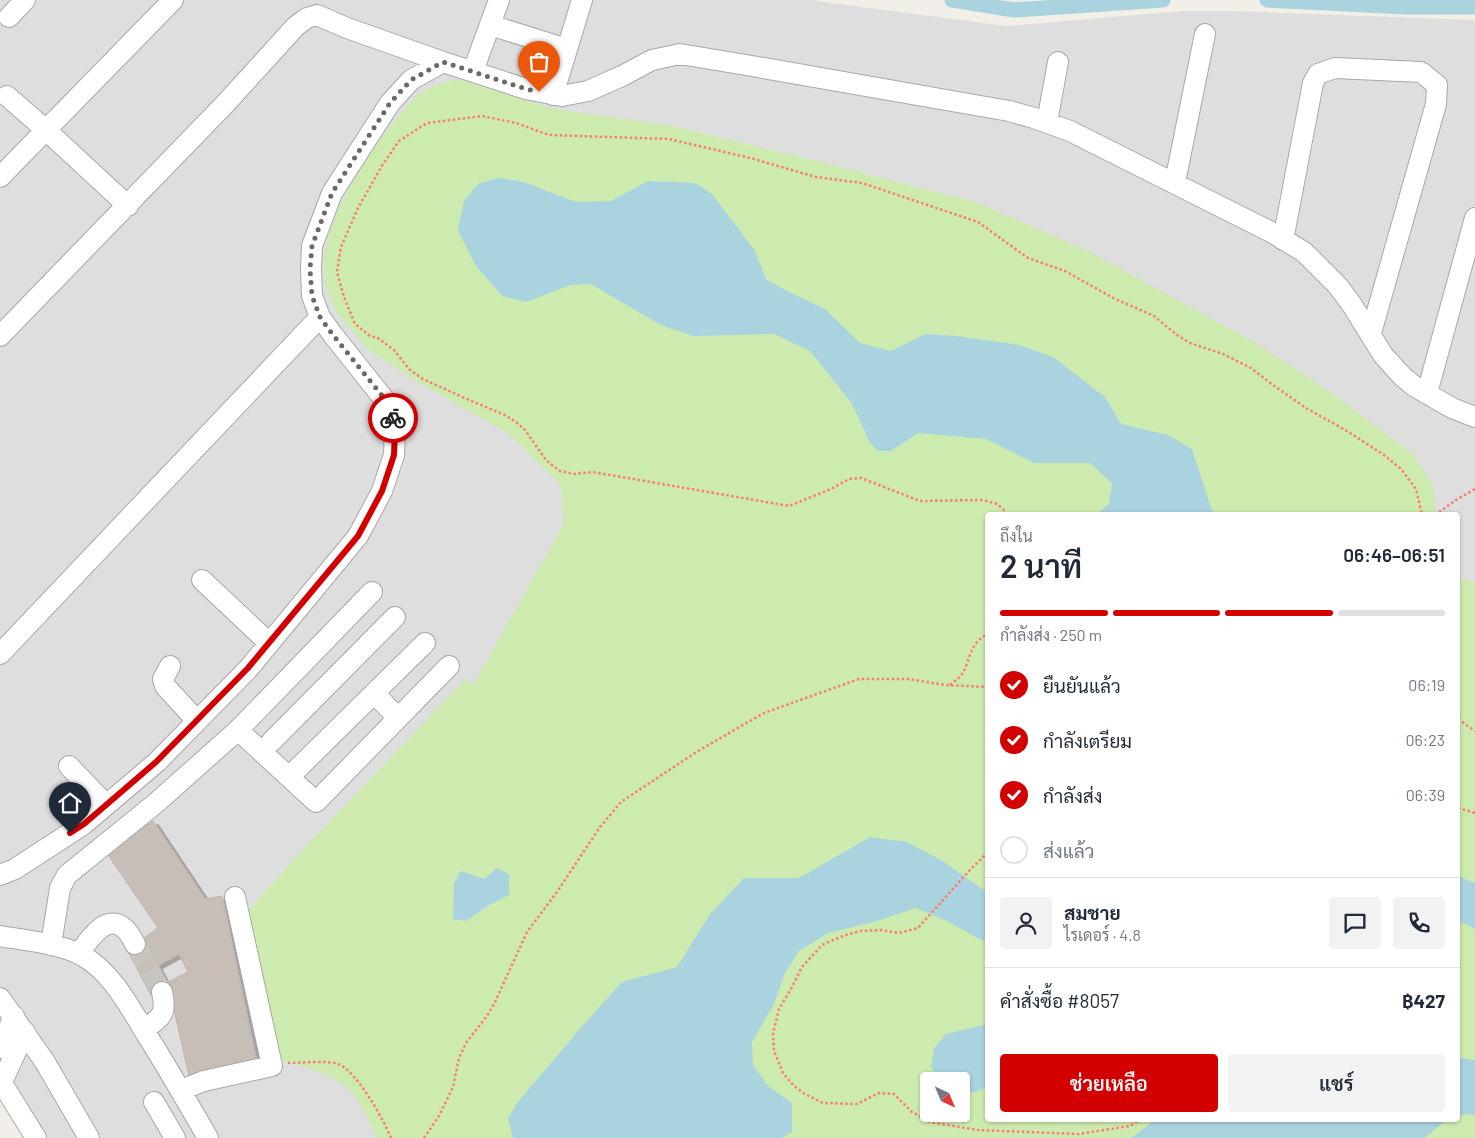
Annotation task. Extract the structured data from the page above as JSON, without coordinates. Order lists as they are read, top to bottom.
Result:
{
  "north": "bottom right",
  "page": {
    "heading": ["2 นาที", "ถึงใน", "06:46–06:51"],
    "panel": [
      "สมชาย",
      "ไรเดอร์ · 4.8",
      "คำสั่งซื้อ #8057",
      "฿427"
    ],
    "bar": "กำลังส่ง · 250 m",
    "list": [
      ["ยืนยันแล้ว", "06:19"],
      ["กำลังเตรียม", "06:23"],
      ["กำลังส่ง", "06:39"],
      "ส่งแล้ว"
    ],
    "buttons": ["ช่วยเหลือ", "แชร์"]
  }
}
